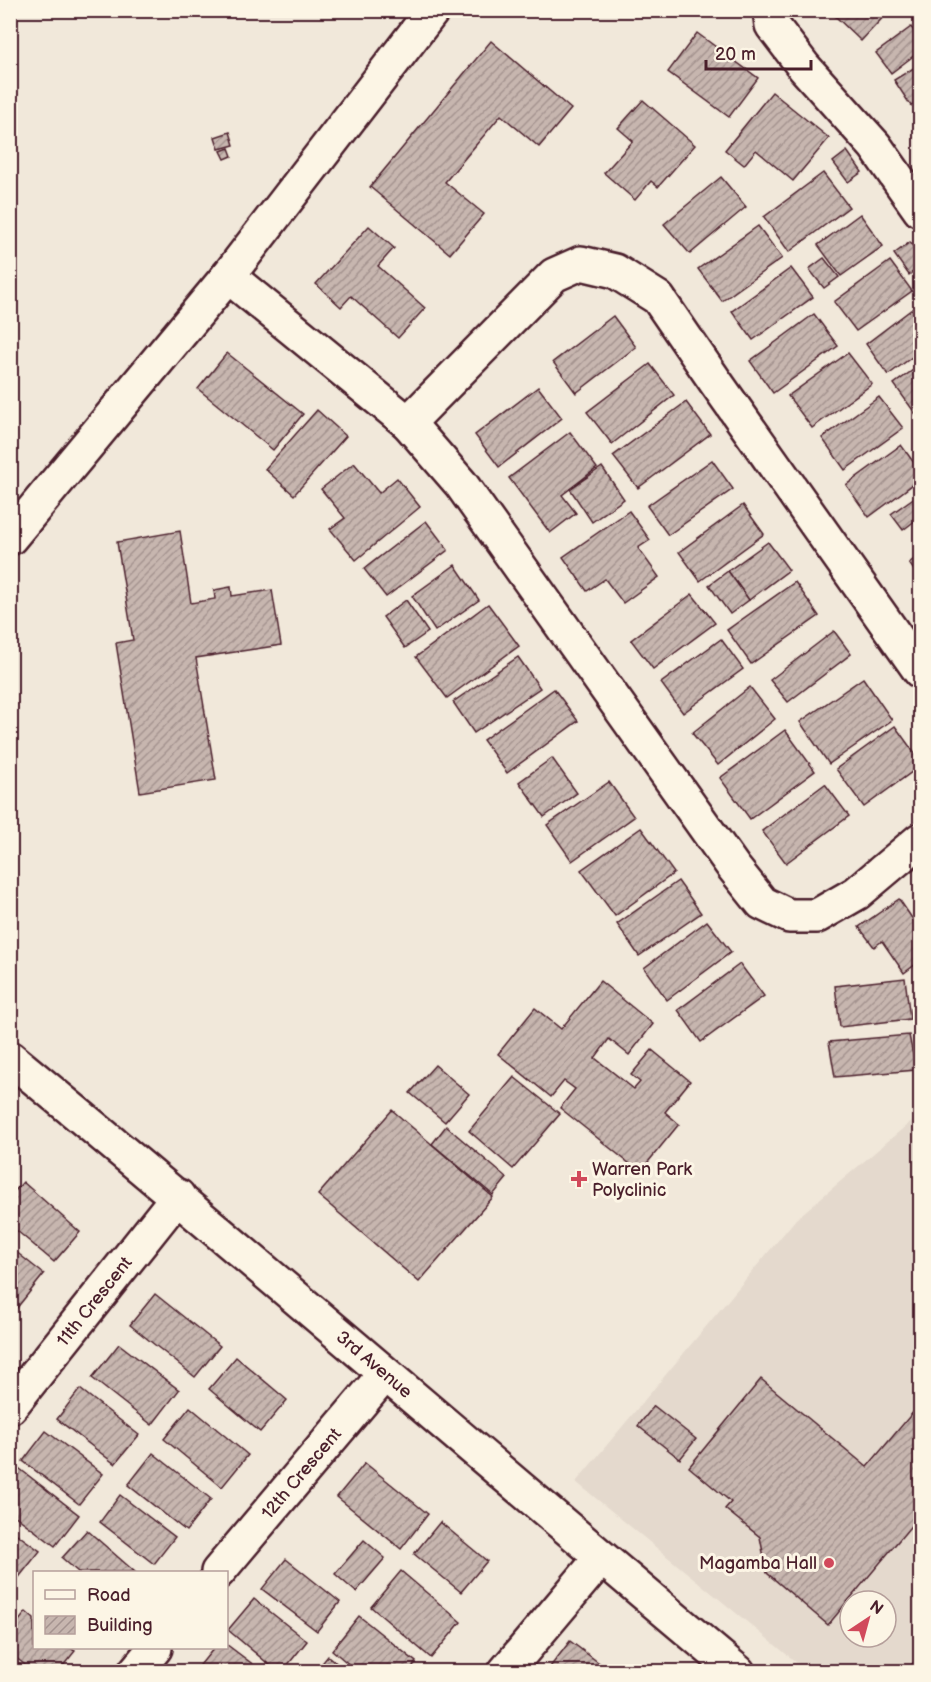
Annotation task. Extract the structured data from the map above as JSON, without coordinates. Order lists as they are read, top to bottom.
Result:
{
  "streets": {
    "street": ["11th Crescent", "3rd Avenue", "12th Crescent"]
  },
  "crossings": [
    ["11th Crescent", "3rd Avenue"],
    ["3rd Avenue", "12th Crescent"]
  ],
  "places": {
    "health": ["Warren Park Polyclinic"],
    "other": ["Magamba Hall"]
  },
  "legend": ["Road", "Building"],
  "scale_bar": "20 m",
  "north": "top right"
}
